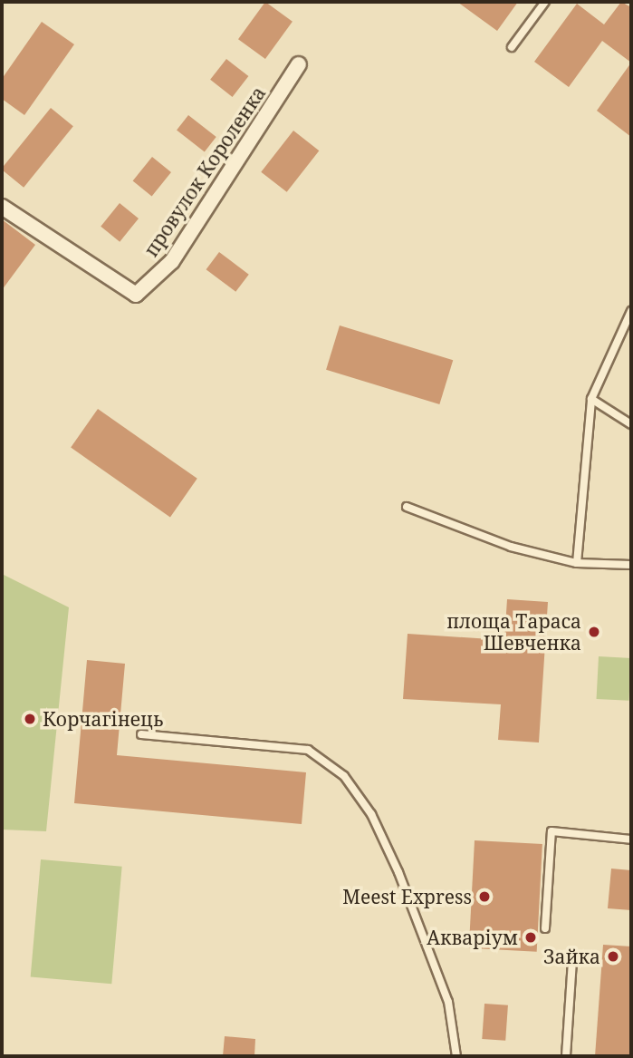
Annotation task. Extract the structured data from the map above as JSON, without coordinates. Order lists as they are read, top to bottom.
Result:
{
  "streets": {
    "street": ["провулок Короленка"]
  },
  "places": [
    "площа Тараса Шевченка",
    "Корчагінець",
    "Meest Express",
    "Акваріум",
    "Зайка"
  ]
}
